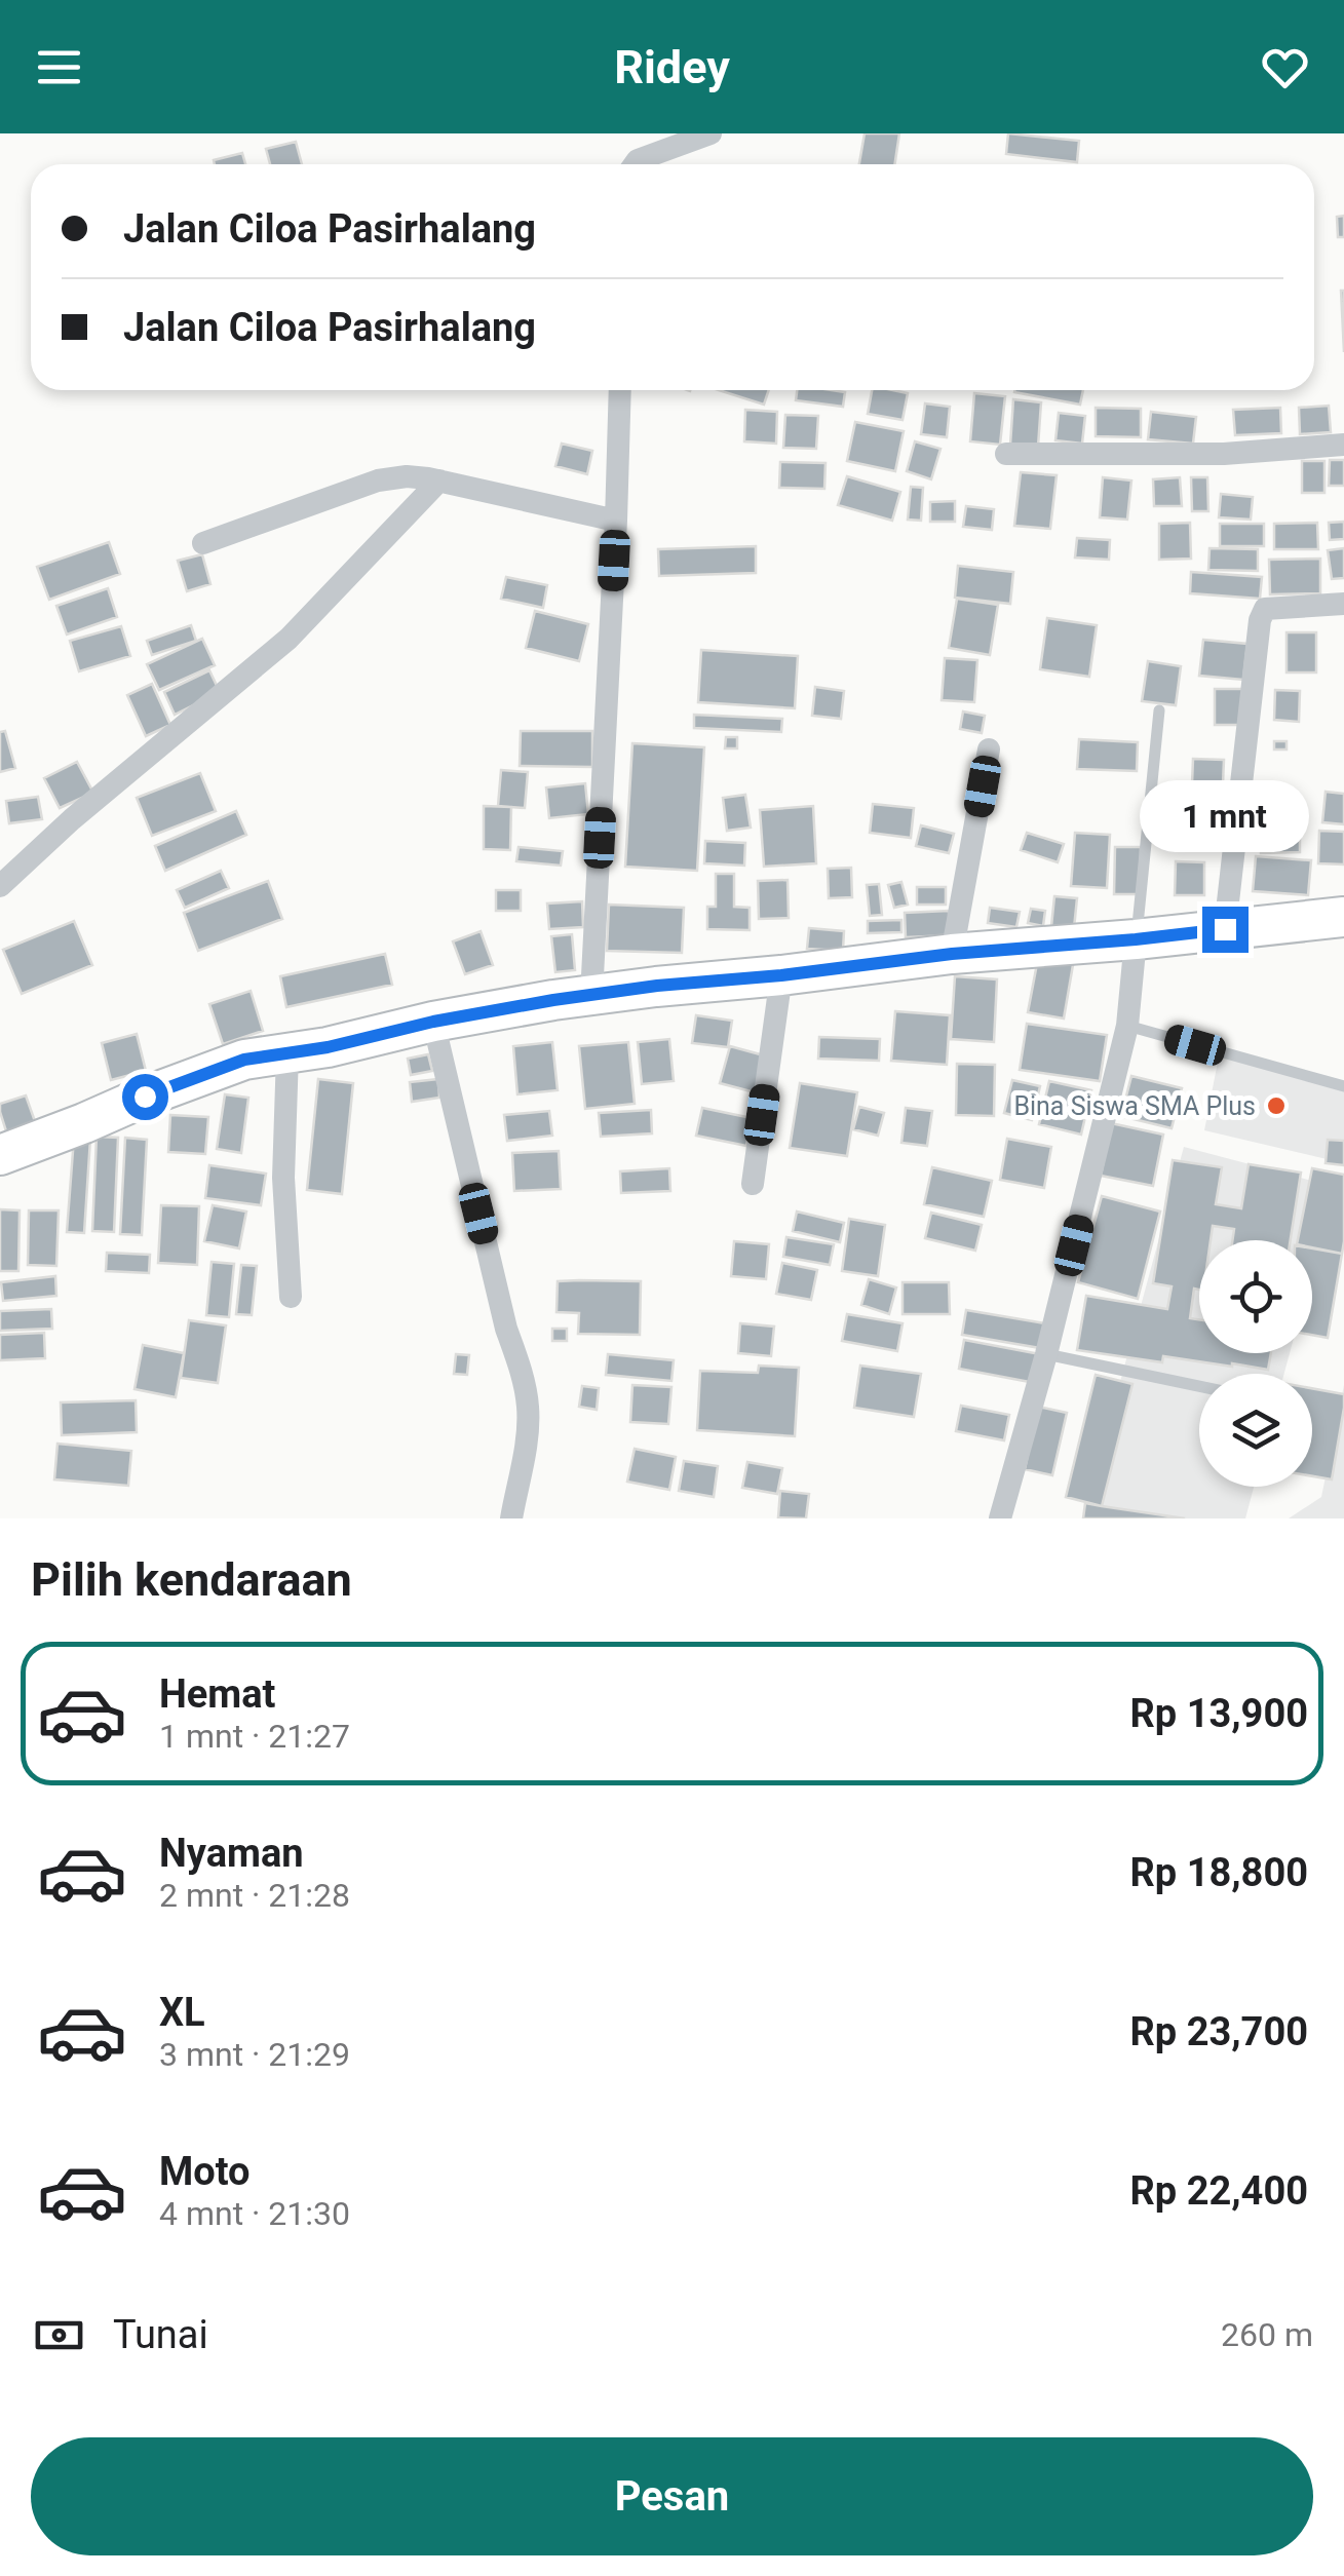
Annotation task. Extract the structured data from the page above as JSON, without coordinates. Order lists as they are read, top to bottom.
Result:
{
  "places": ["Bina Siswa SMA Plus"],
  "page": {
    "header": "Ridey",
    "banner": ["Jalan Ciloa Pasirhalang", "Jalan Ciloa Pasirhalang"],
    "bubble": "1 mnt",
    "heading": "Pilih kendaraan",
    "list": [
      {
        "name": "Hemat",
        "note": "1 mnt · 21:27",
        "value": "Rp 13,900"
      },
      {
        "name": "Nyaman",
        "note": "2 mnt · 21:28",
        "value": "Rp 18,800"
      },
      {
        "name": "XL",
        "note": "3 mnt · 21:29",
        "value": "Rp 23,700"
      },
      {
        "name": "Moto",
        "note": "4 mnt · 21:30",
        "value": "Rp 22,400"
      }
    ],
    "pay": ["Tunai", "260 m"],
    "buttons": "Pesan"
  }
}
